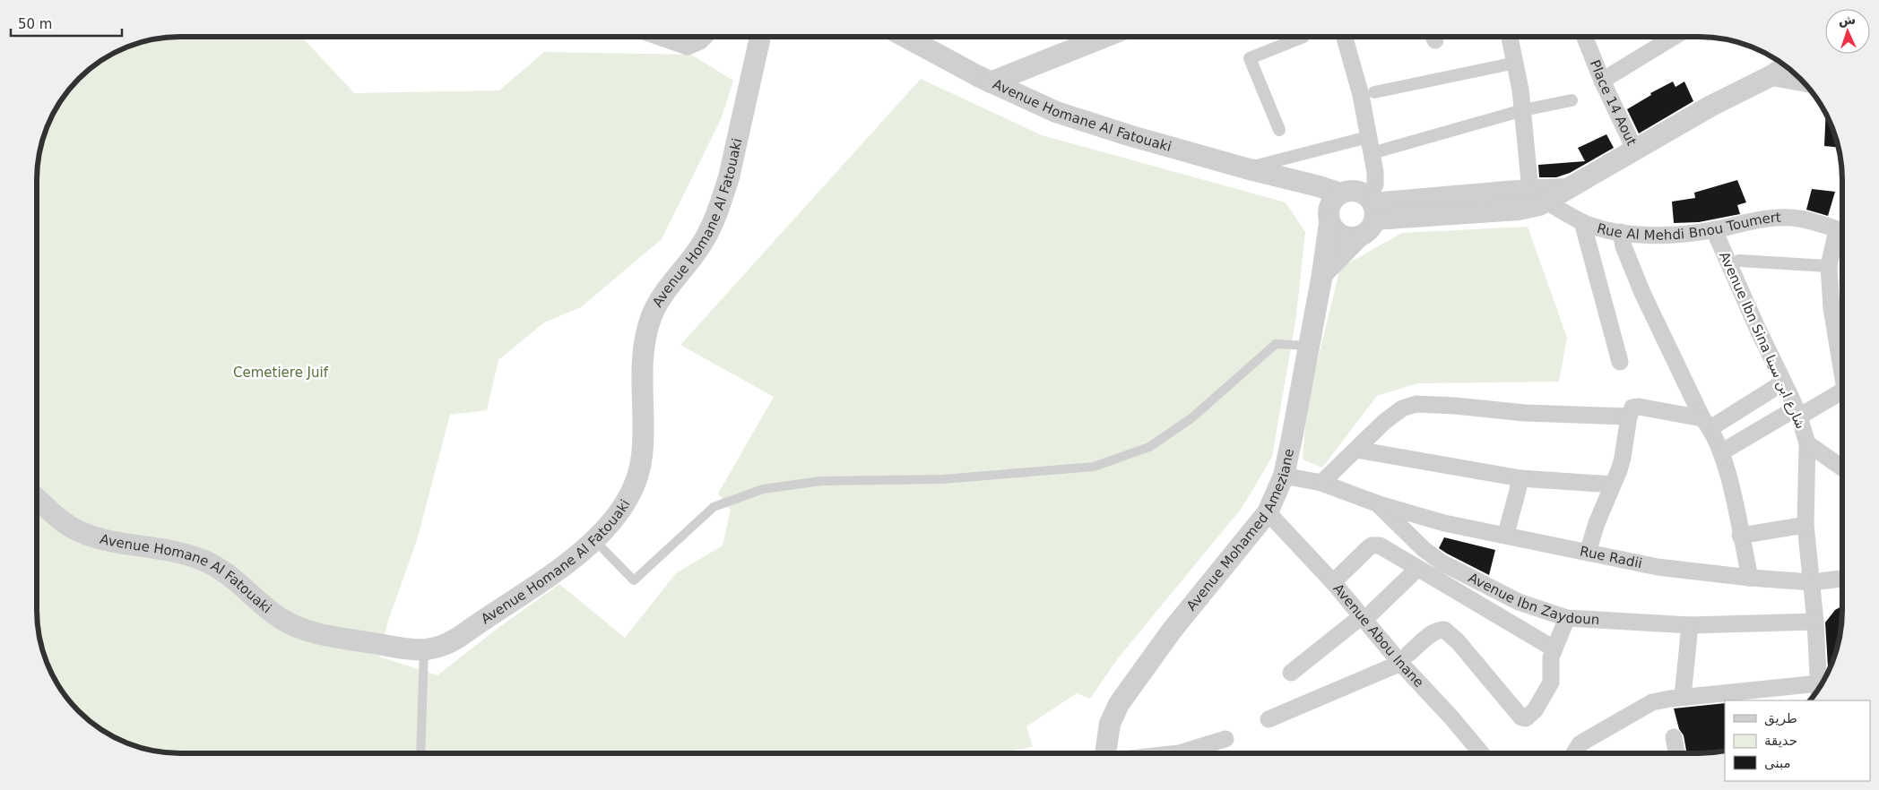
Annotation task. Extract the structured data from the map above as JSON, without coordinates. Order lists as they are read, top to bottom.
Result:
{
  "streets": {
    "street": [
      "Place 14 Aout",
      "Avenue Homane Al Fatouaki",
      "Rue Al Mehdi Bnou Toumert",
      "Avenue Ibn Sina شارع ابن سينا",
      "Avenue Mohamed Ameziane",
      "Rue Radii",
      "Avenue Ibn Zaydoun",
      "Avenue Abou Inane"
    ]
  },
  "crossings": [
    ["Avenue Homane Al Fatouaki", "Avenue Mohamed Ameziane"],
    ["Rue Al Mehdi Bnou Toumert", "Avenue Ibn Sina شارع ابن سينا"],
    ["Avenue Ibn Sina شارع ابن سينا", "Rue Radii"],
    ["Avenue Ibn Sina شارع ابن سينا", "Avenue Ibn Zaydoun"],
    ["Avenue Mohamed Ameziane", "Avenue Ibn Zaydoun"],
    ["Avenue Mohamed Ameziane", "Avenue Abou Inane"],
    ["Rue Radii", "Avenue Ibn Zaydoun"]
  ],
  "parks": ["Cemetiere Juif"],
  "legend": ["طريق", "حديقة", "مبنى"],
  "scale_bar": "50 m",
  "north": "top"
}
